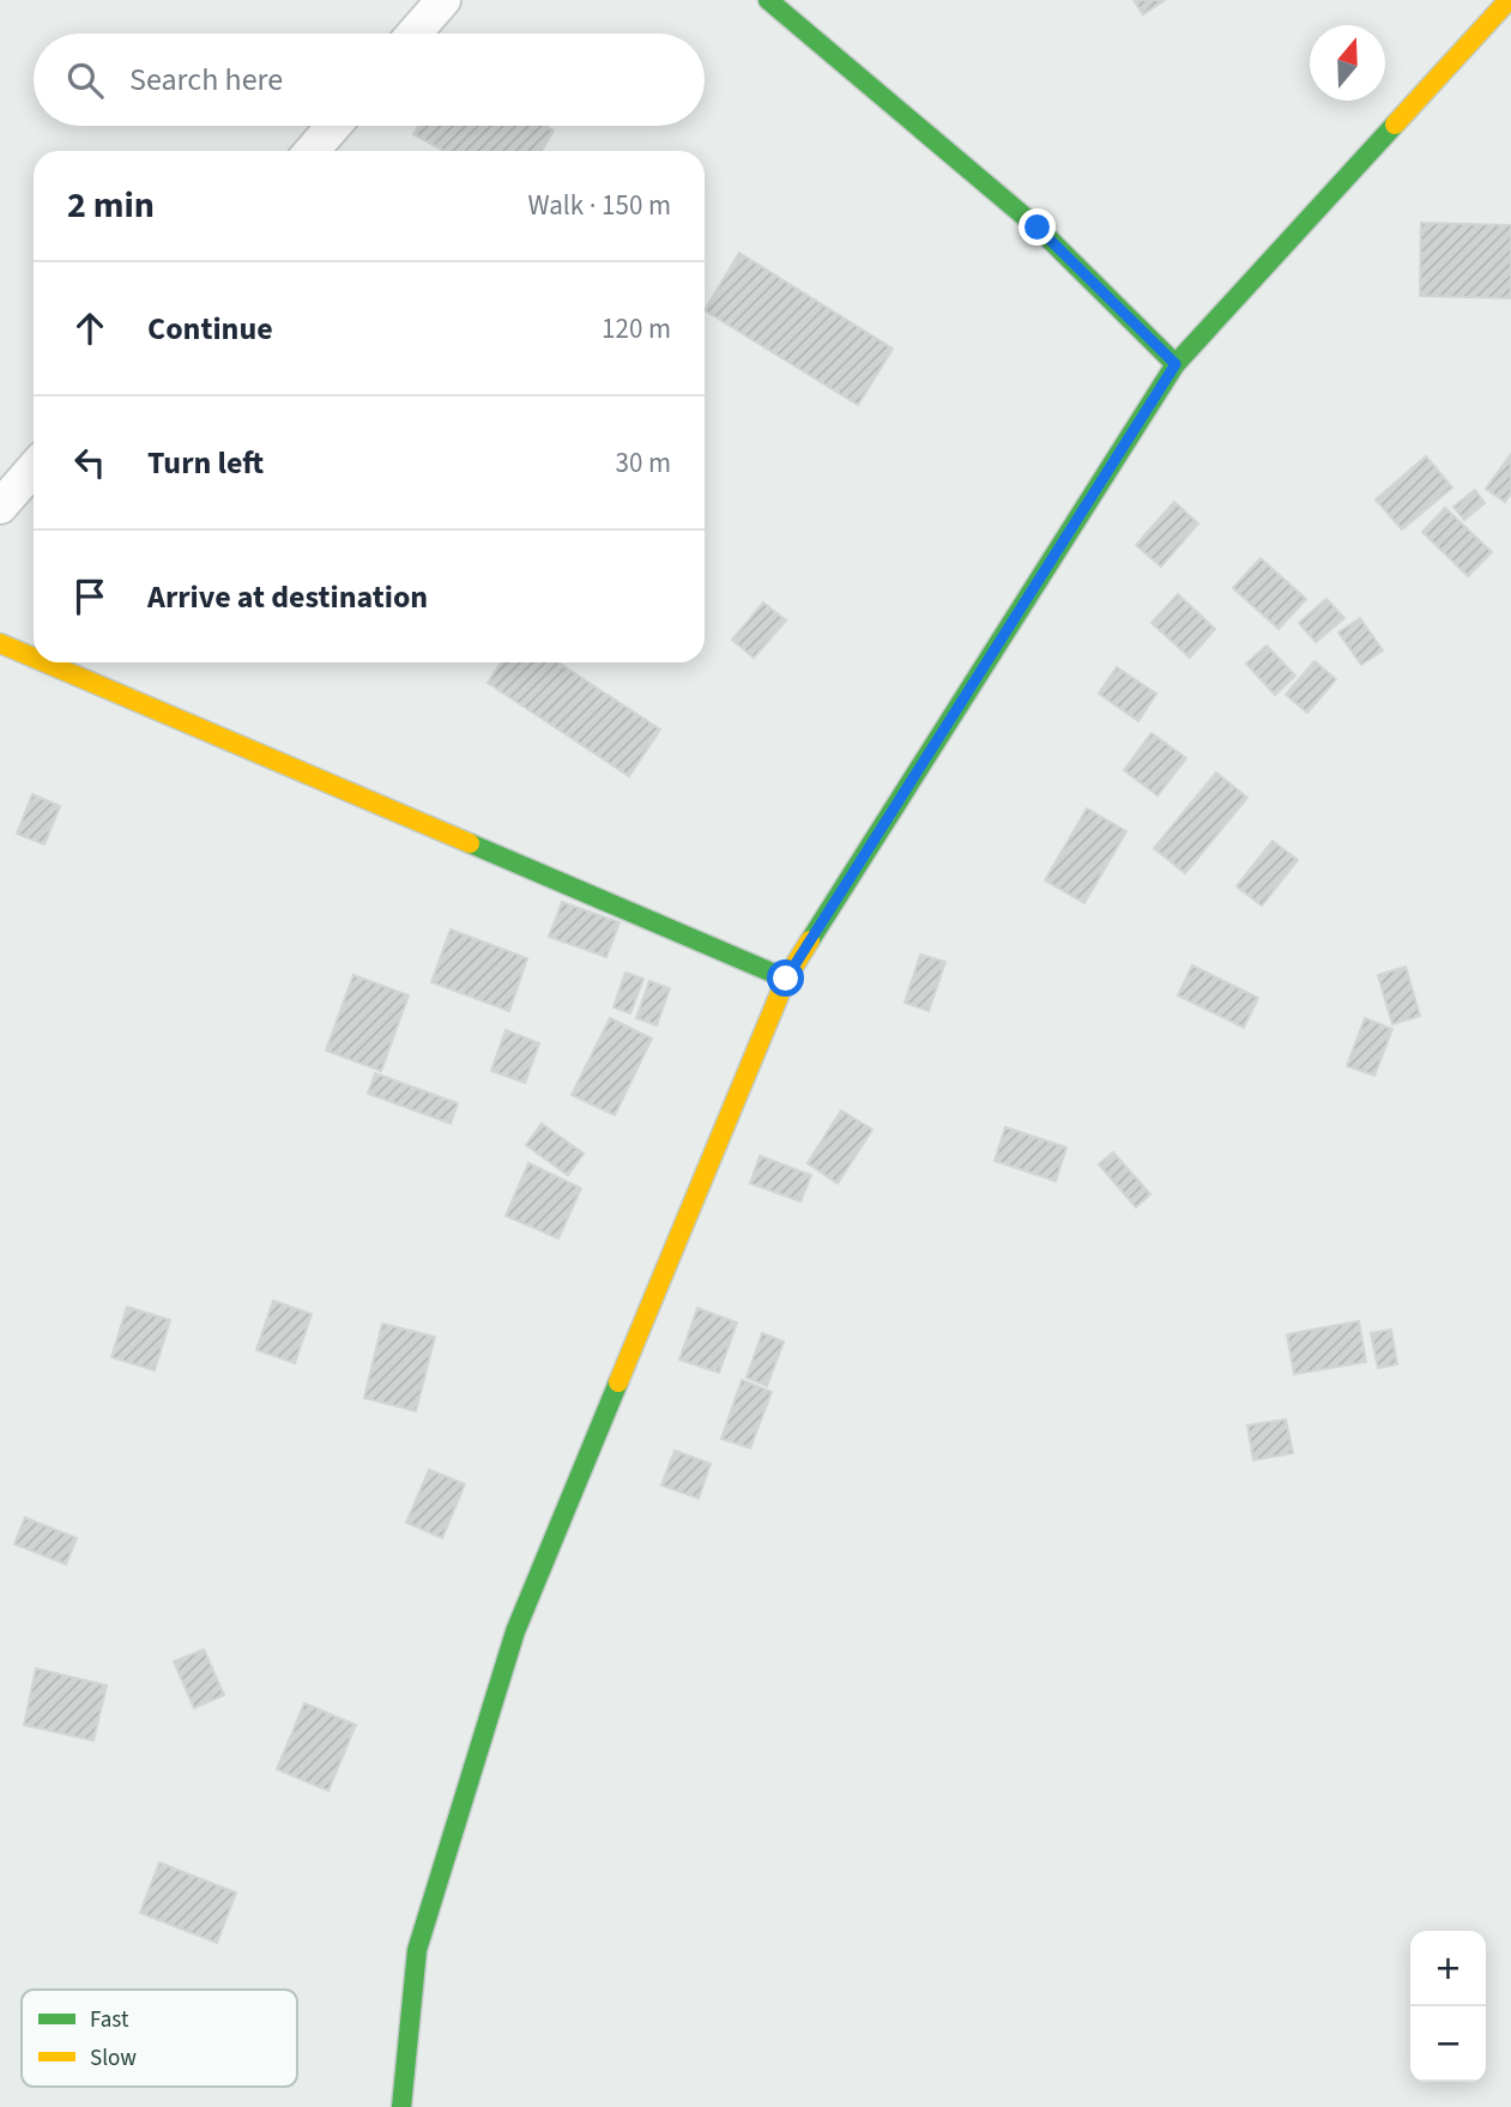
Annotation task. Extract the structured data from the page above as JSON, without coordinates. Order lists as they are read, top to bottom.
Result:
{
  "legend": ["Fast", "Slow"],
  "north": "top",
  "page": {
    "search": "Search here",
    "heading": ["2 min", "Walk · 150 m"],
    "list": [
      ["Continue", "120 m"],
      ["Turn left", "30 m"],
      "Arrive at destination"
    ],
    "map_buttons": ["+", "−"]
  }
}
